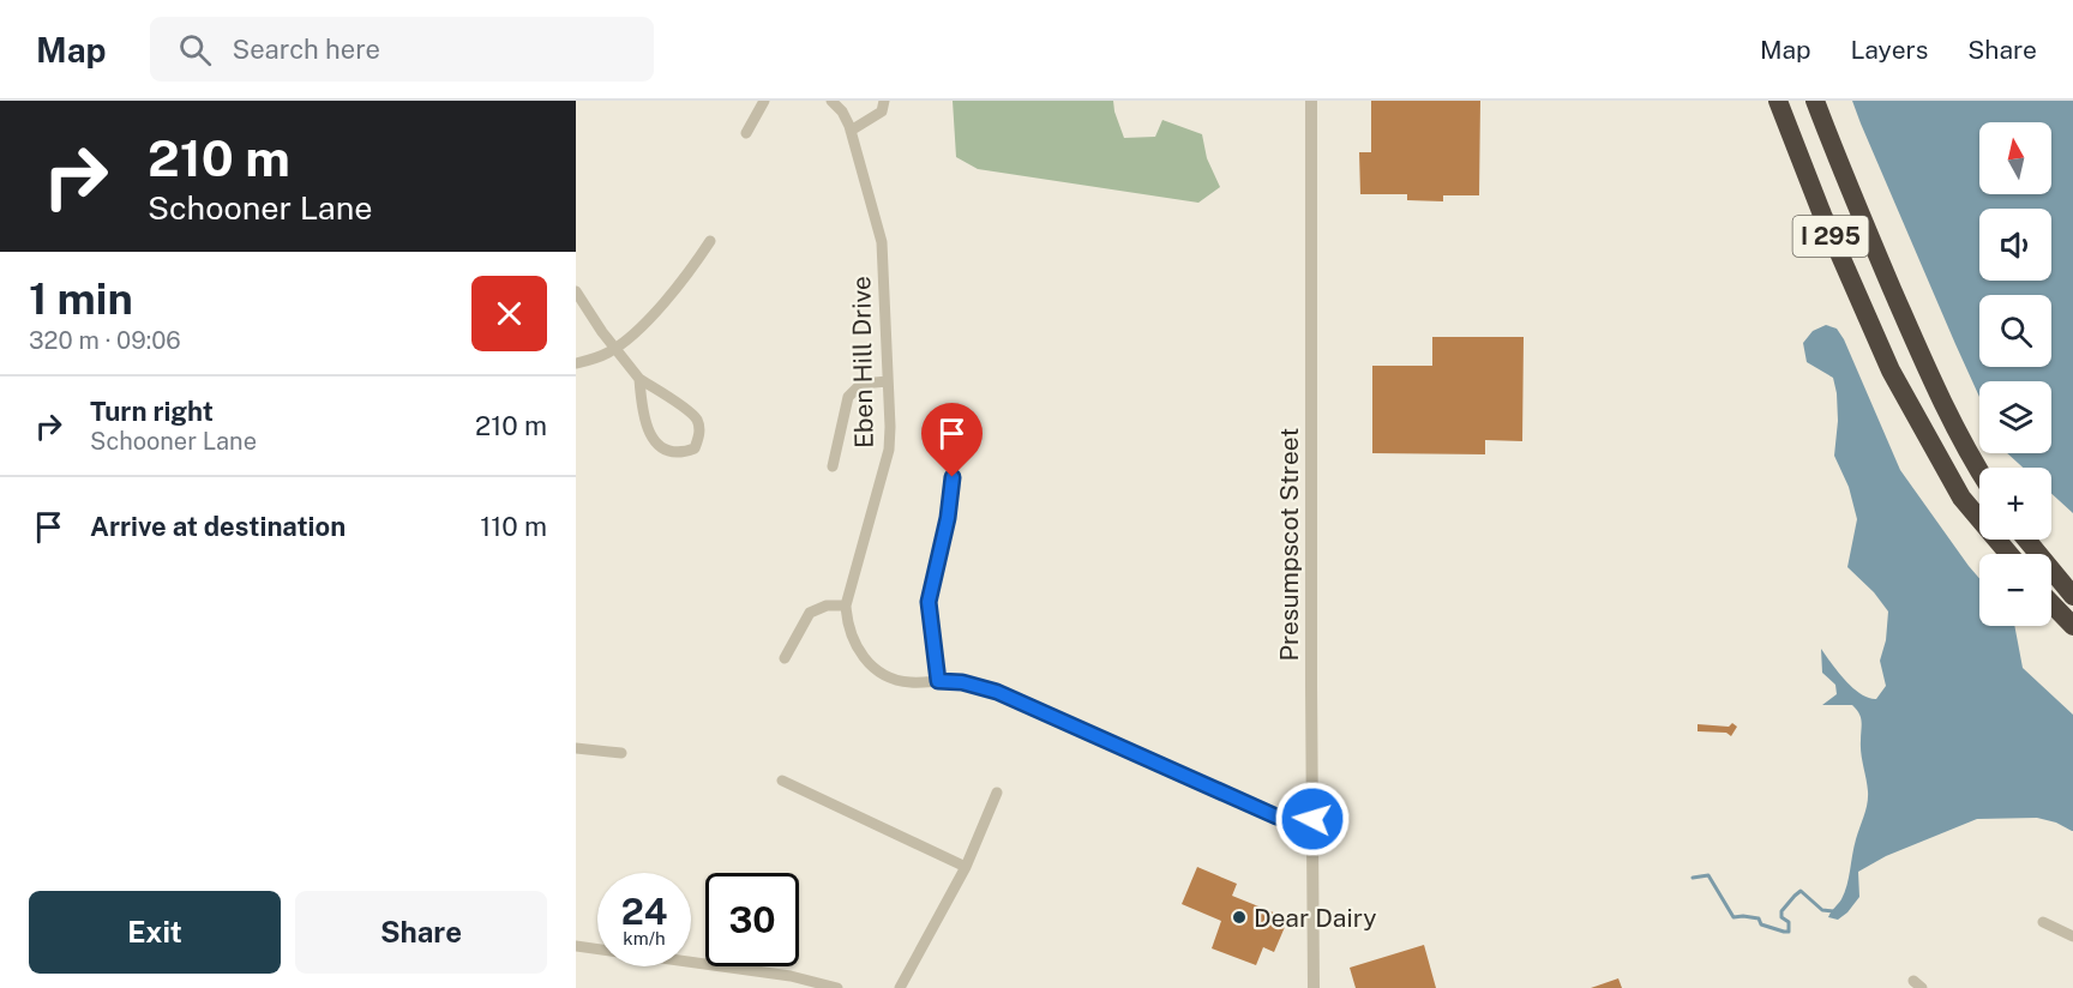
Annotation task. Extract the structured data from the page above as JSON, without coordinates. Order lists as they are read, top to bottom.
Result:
{
  "streets": {
    "highway": ["I 295"],
    "street": ["Eben Hill Drive", "Presumpscot Street"]
  },
  "crossings": [
    ["Eben Hill Drive", "Presumpscot Street"]
  ],
  "places": ["Dear Dairy"],
  "north": "top",
  "page": {
    "header": "Map",
    "search": "Search here",
    "nav": ["Map", "Layers", "Share"],
    "turn": ["210 m", "Schooner Lane"],
    "map_buttons": ["+", "−"],
    "heading": ["1 min", "320 m · 09:06"],
    "list": [
      {
        "name": "Turn right",
        "note": "Schooner Lane",
        "value": "210 m"
      },
      {
        "name": "Arrive at destination",
        "value": "110 m"
      }
    ],
    "speed": "24 km/h",
    "limit": "30",
    "buttons": ["Exit", "Share"]
  }
}
